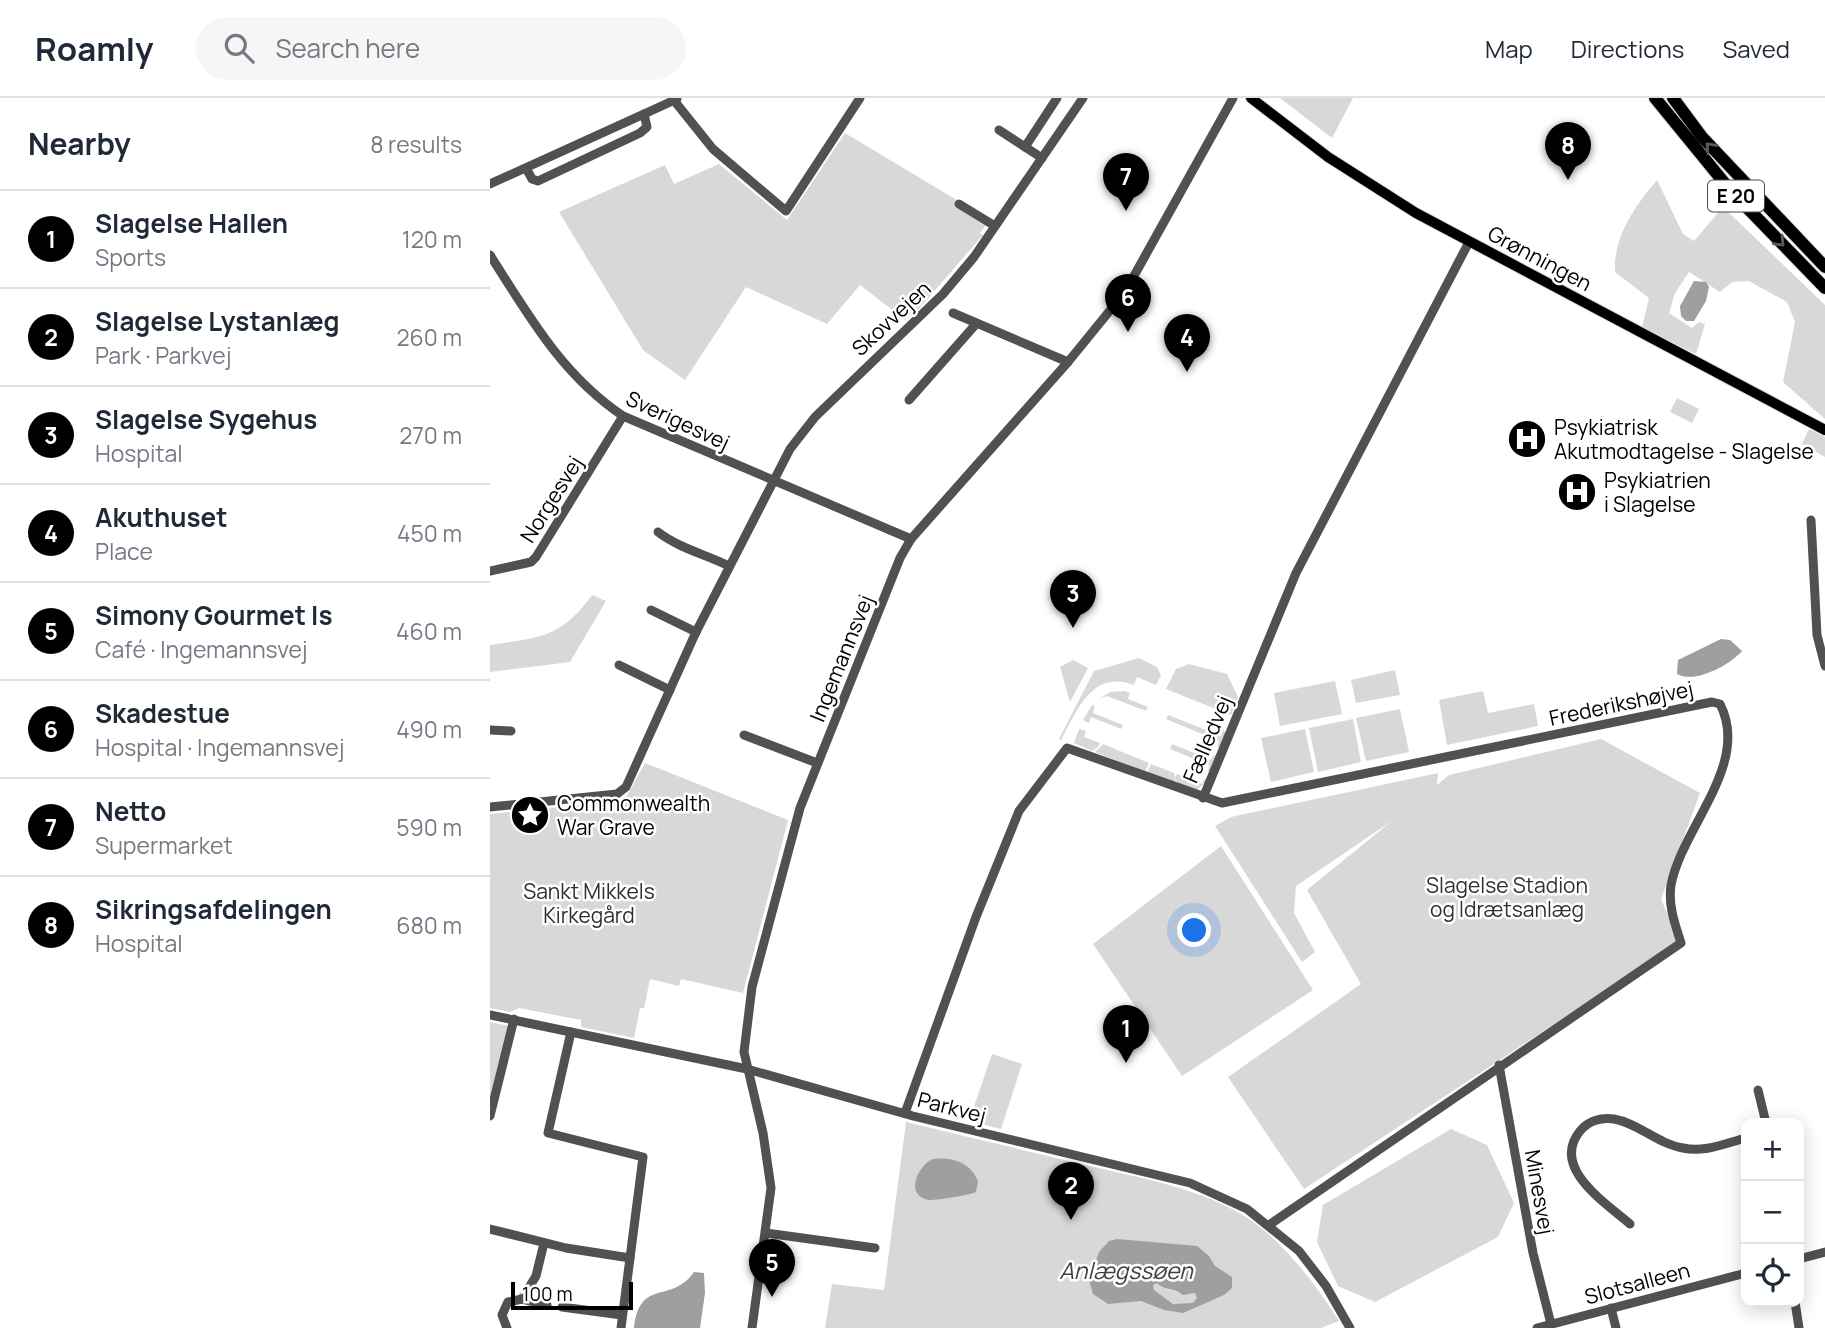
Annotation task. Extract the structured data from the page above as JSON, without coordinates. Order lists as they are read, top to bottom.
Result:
{
  "streets": {
    "highway": ["E 20"],
    "main road": ["Grønningen"],
    "street": [
      "Skovvejen",
      "Sverigesvej",
      "Norgesvej",
      "Ingemannsvej",
      "Frederikshøjvej",
      "Fælledvej",
      "Parkvej",
      "Minesvej",
      "Slotsalleen"
    ]
  },
  "crossings": [
    ["Grønningen", "Fælledvej"],
    ["Skovvejen", "Sverigesvej"],
    ["Sverigesvej", "Norgesvej"],
    ["Sverigesvej", "Ingemannsvej"],
    ["Ingemannsvej", "Parkvej"],
    ["Frederikshøjvej", "Fælledvej"],
    ["Frederikshøjvej", "Parkvej"],
    ["Frederikshøjvej", "Minesvej"],
    ["Fælledvej", "Parkvej"],
    ["Minesvej", "Slotsalleen"]
  ],
  "water": ["Anlægssøen"],
  "parks": ["Slagelse Stadion og Idrætsanlæg", "Sankt Mikkels Kirkegård"],
  "places": {
    "hospital": ["Psykiatrisk Akutmodtagelse - Slagelse", "Psykiatrien i Slagelse"],
    "place": ["Commonwealth War Grave"]
  },
  "scale_bar": "100 m",
  "page": {
    "header": "Roamly",
    "search": "Search here",
    "nav": ["Map", "Directions", "Saved"],
    "heading": ["Nearby", "8 results"],
    "pins": [
      "8",
      "7",
      "6",
      "4",
      "3",
      "1",
      "2",
      "5"
    ],
    "list": [
      {
        "mark": "1",
        "name": "Slagelse Hallen",
        "note": "Sports",
        "value": "120 m"
      },
      {
        "mark": "2",
        "name": "Slagelse Lystanlæg",
        "note": "Park · Parkvej",
        "value": "260 m"
      },
      {
        "mark": "3",
        "name": "Slagelse Sygehus",
        "note": "Hospital",
        "value": "270 m"
      },
      {
        "mark": "4",
        "name": "Akuthuset",
        "note": "Place",
        "value": "450 m"
      },
      {
        "mark": "5",
        "name": "Simony Gourmet Is",
        "note": "Café · Ingemannsvej",
        "value": "460 m"
      },
      {
        "mark": "6",
        "name": "Skadestue",
        "note": "Hospital · Ingemannsvej",
        "value": "490 m"
      },
      {
        "mark": "7",
        "name": "Netto",
        "note": "Supermarket",
        "value": "590 m"
      },
      {
        "mark": "8",
        "name": "Sikringsafdelingen",
        "note": "Hospital",
        "value": "680 m"
      }
    ],
    "map_buttons": ["+", "−"],
    "scale": "100 m"
  }
}
